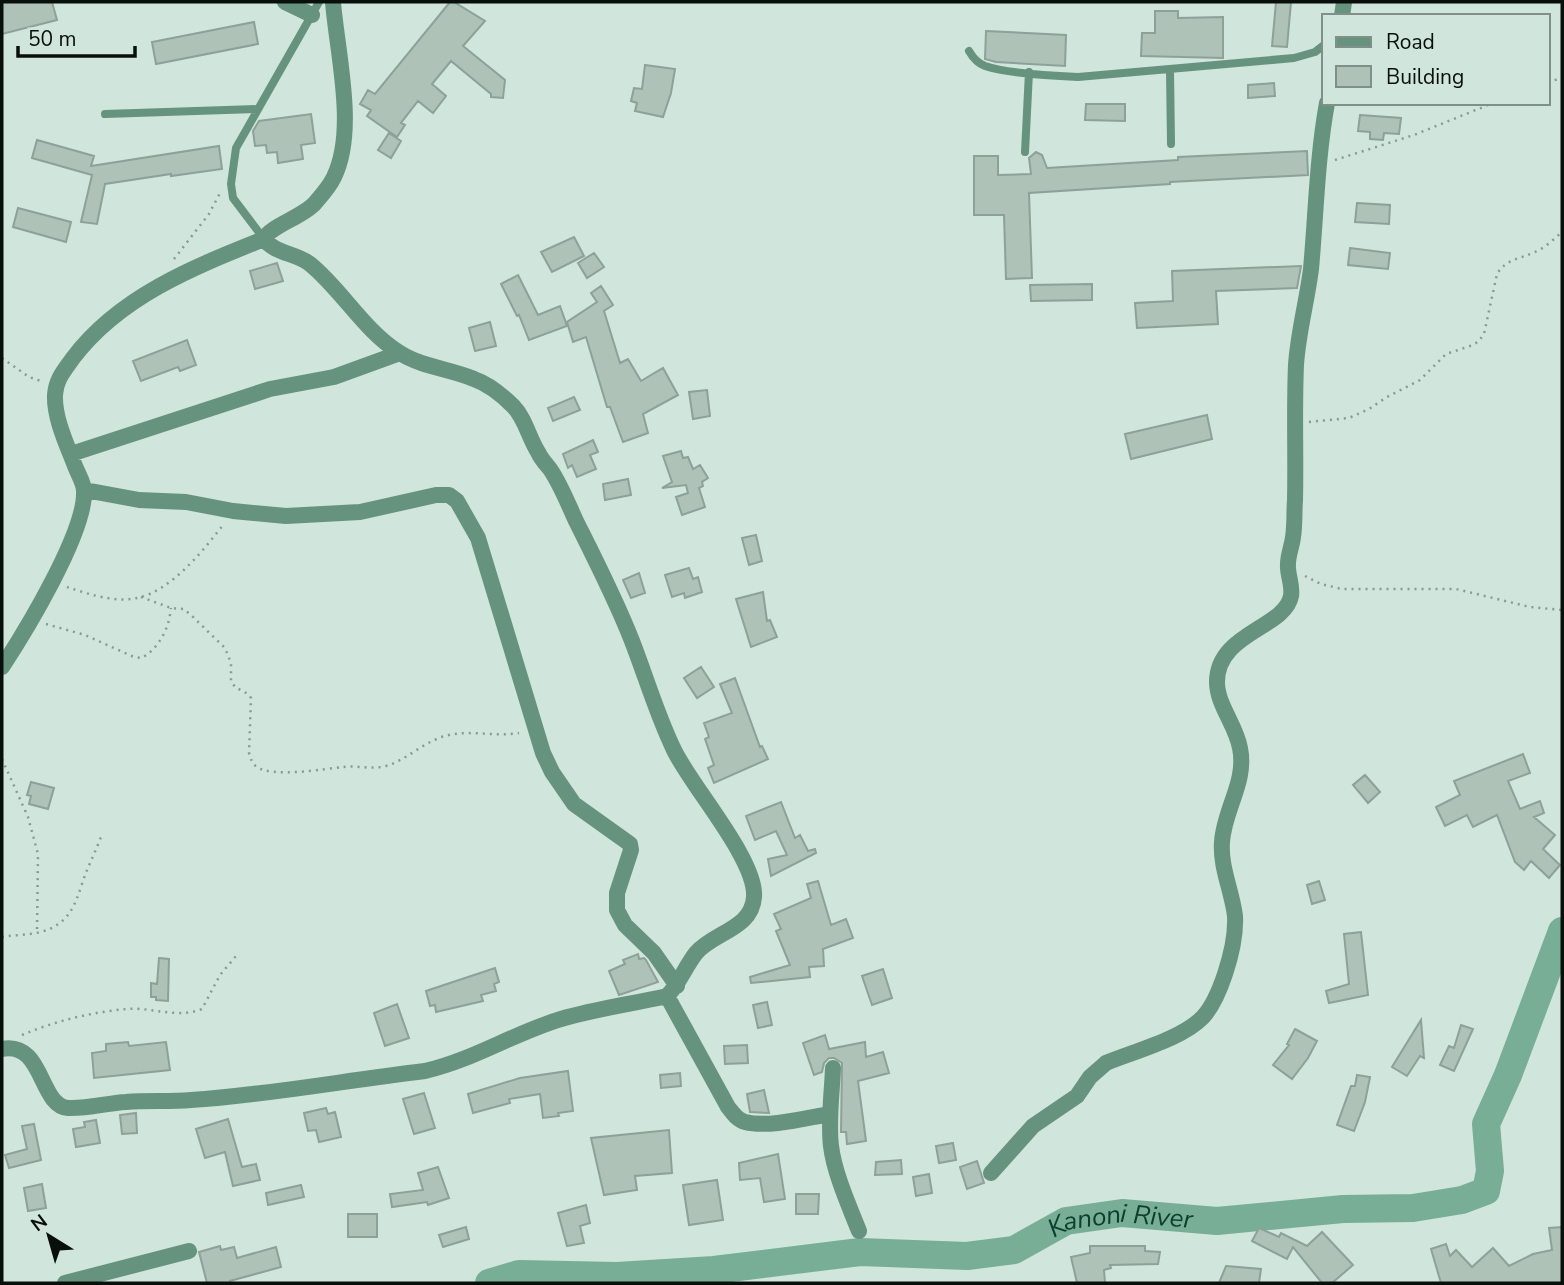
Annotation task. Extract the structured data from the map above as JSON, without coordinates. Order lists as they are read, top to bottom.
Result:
{
  "water": ["Kanoni River"],
  "legend": ["Road", "Building"],
  "scale_bar": "50 m",
  "north": "top left"
}
